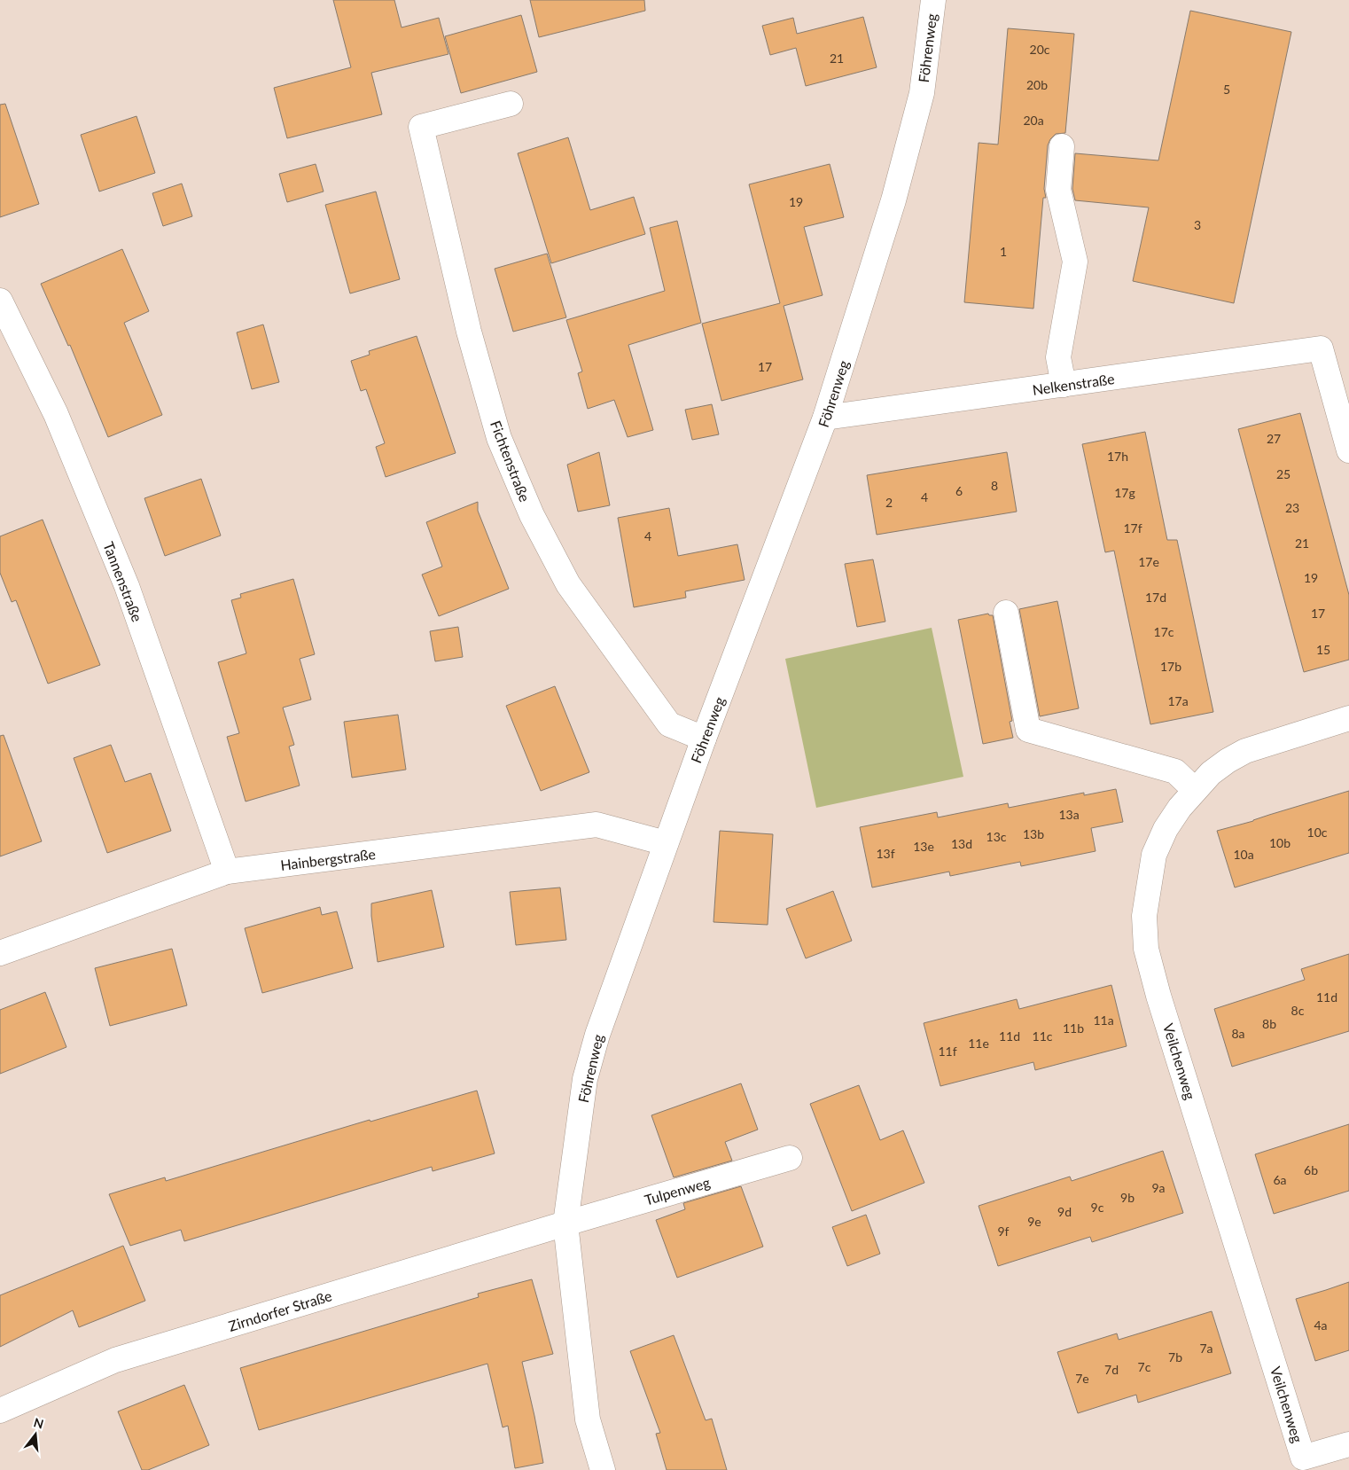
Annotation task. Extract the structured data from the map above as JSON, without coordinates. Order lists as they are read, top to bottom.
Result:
{
  "streets": {
    "street": [
      "Föhrenweg",
      "Nelkenstraße",
      "Fichtenstraße",
      "Tannenstraße",
      "Hainbergstraße",
      "Veilchenweg",
      "Tulpenweg",
      "Zirndorfer Straße"
    ]
  },
  "crossings": [
    ["Föhrenweg", "Nelkenstraße"],
    ["Föhrenweg", "Fichtenstraße"],
    ["Föhrenweg", "Hainbergstraße"],
    ["Föhrenweg", "Tulpenweg"],
    ["Föhrenweg", "Zirndorfer Straße"],
    ["Tannenstraße", "Hainbergstraße"],
    ["Tulpenweg", "Zirndorfer Straße"]
  ],
  "house_numbers": [
    "20c",
    "21",
    "20b",
    "5",
    "20a",
    "19",
    "3",
    "1",
    "17",
    "27",
    "17h",
    "25",
    "8",
    "6",
    "17g",
    "4",
    "2",
    "23",
    "17f",
    "4",
    "21",
    "17e",
    "19",
    "17d",
    "17",
    "17c",
    "15",
    "17b",
    "17a",
    "13a",
    "10c",
    "13b",
    "13c",
    "10b",
    "13d",
    "13e",
    "13f",
    "10a",
    "11d",
    "8c",
    "11a",
    "8b",
    "11b",
    "8a",
    "11d",
    "11c",
    "11e",
    "11f",
    "6b",
    "6a",
    "9a",
    "9b",
    "9c",
    "9d",
    "9e",
    "9f",
    "4a",
    "7a",
    "7b",
    "7c",
    "7d",
    "7e"
  ],
  "north": "top"
}
